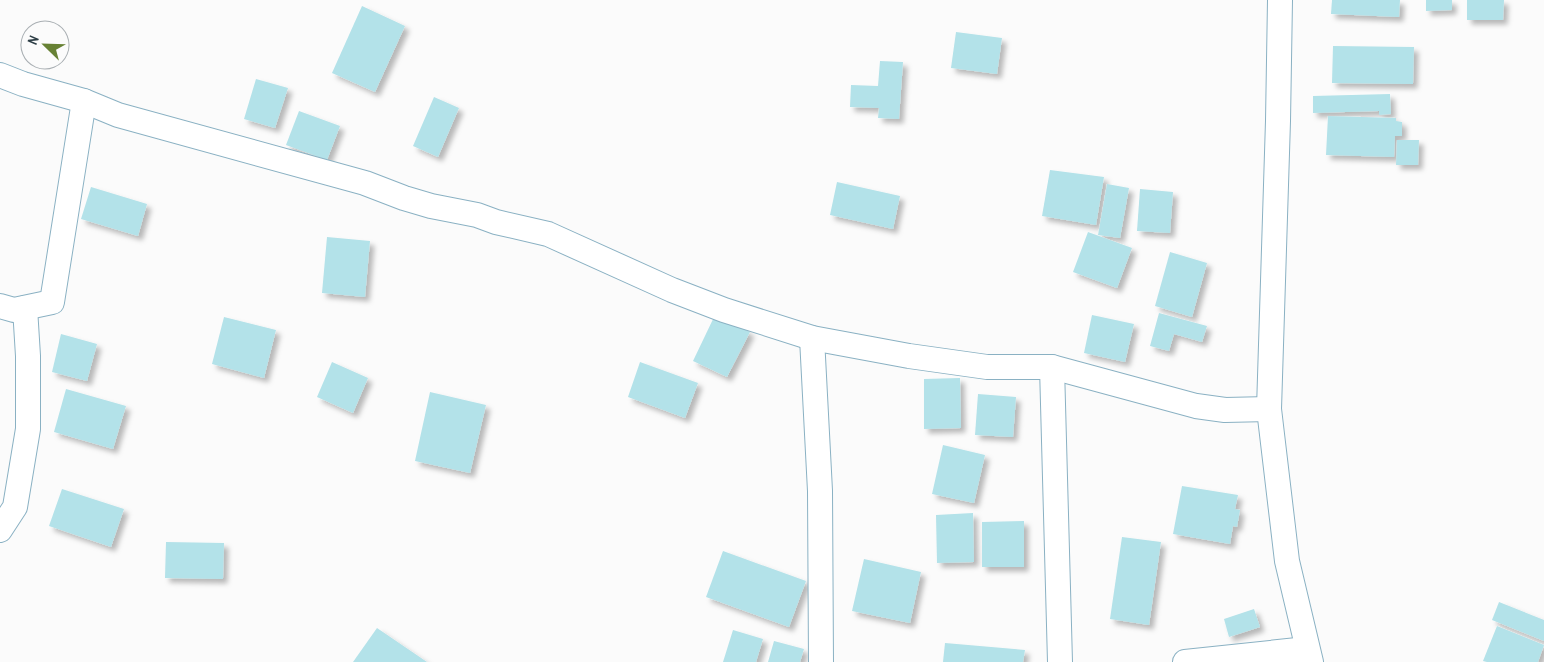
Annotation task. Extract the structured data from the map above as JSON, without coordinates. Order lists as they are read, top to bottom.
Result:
{
  "north": "top left"
}
